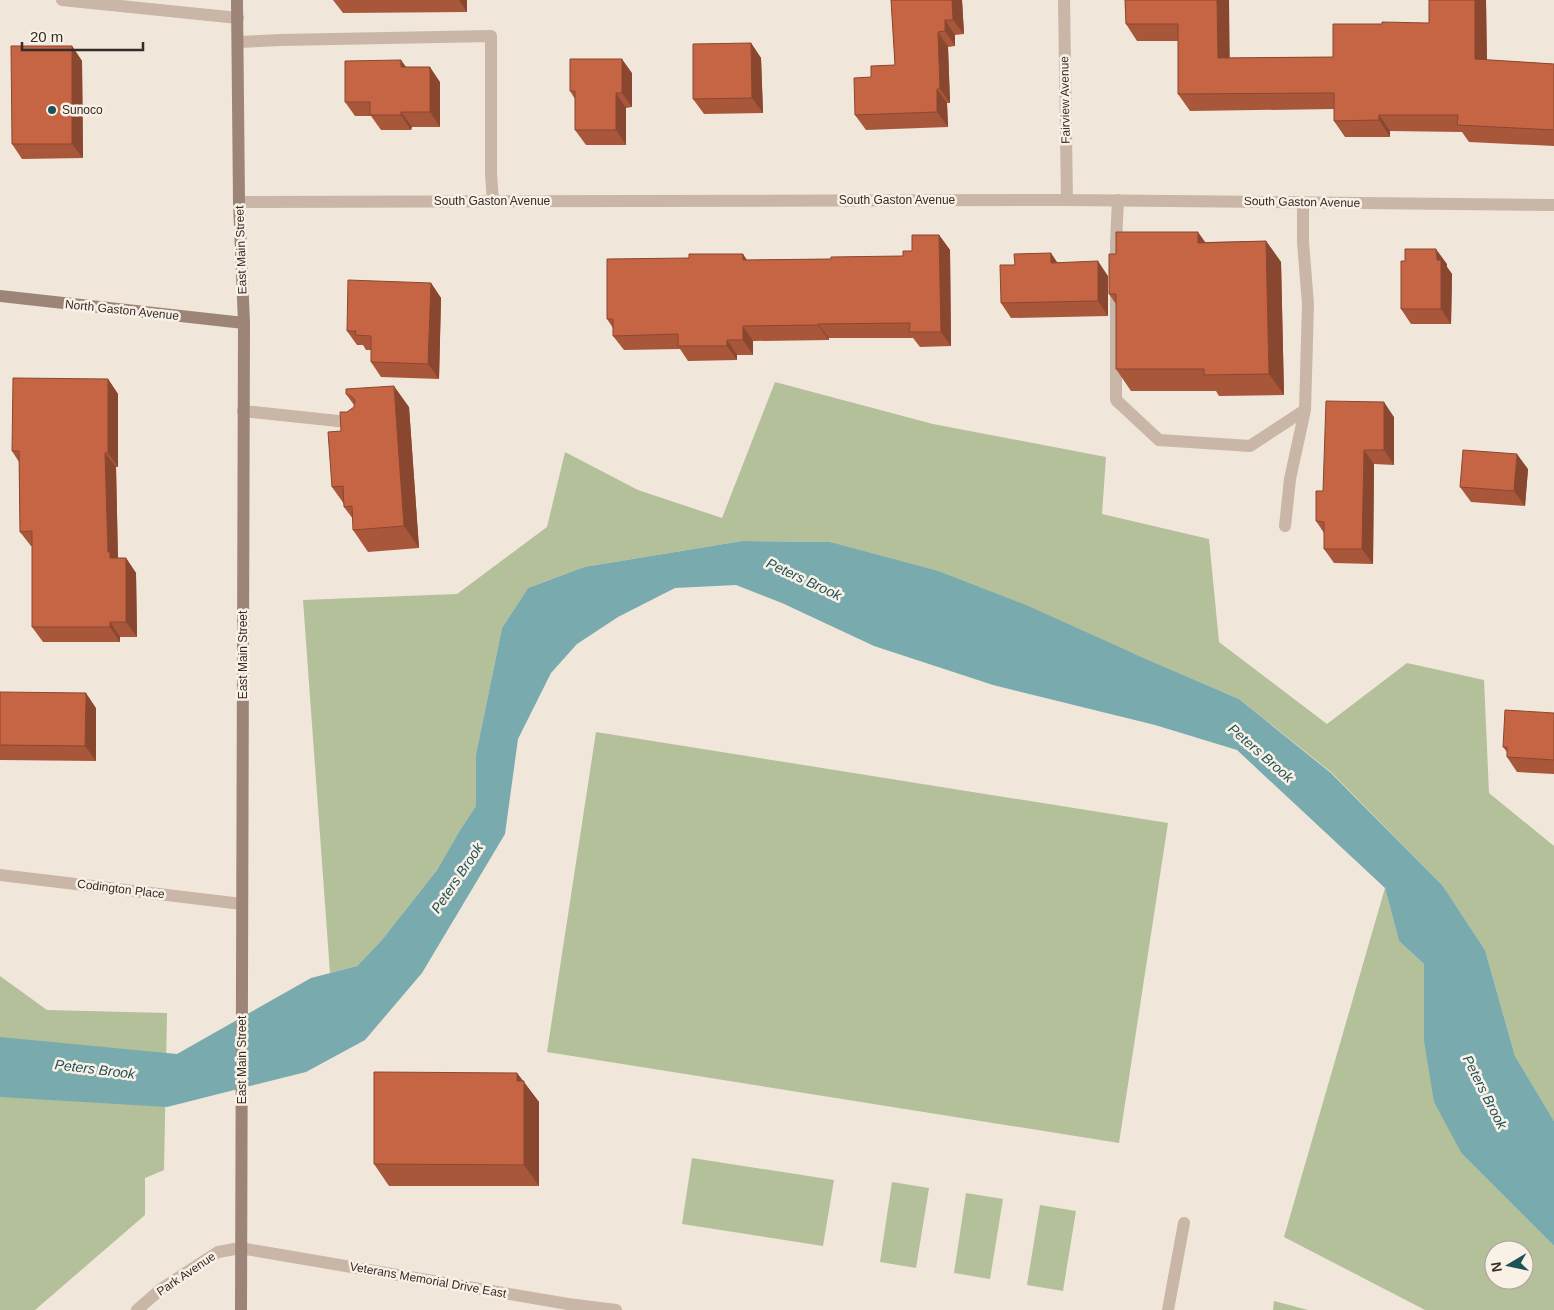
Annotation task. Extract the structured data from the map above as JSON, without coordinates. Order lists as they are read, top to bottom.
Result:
{
  "streets": {
    "street": [
      "Fairview Avenue",
      "South Gaston Avenue",
      "East Main Street",
      "North Gaston Avenue",
      "Codington Place",
      "Park Avenue",
      "Veterans Memorial Drive East"
    ]
  },
  "crossings": [
    ["Fairview Avenue", "South Gaston Avenue"],
    ["South Gaston Avenue", "East Main Street"],
    ["East Main Street", "North Gaston Avenue"],
    ["East Main Street", "Codington Place"],
    ["East Main Street", "Park Avenue"],
    ["East Main Street", "Veterans Memorial Drive East"],
    ["Park Avenue", "Veterans Memorial Drive East"]
  ],
  "water": ["Peters Brook"],
  "places": ["Sunoco"],
  "scale_bar": "20 m",
  "north": "left"
}
